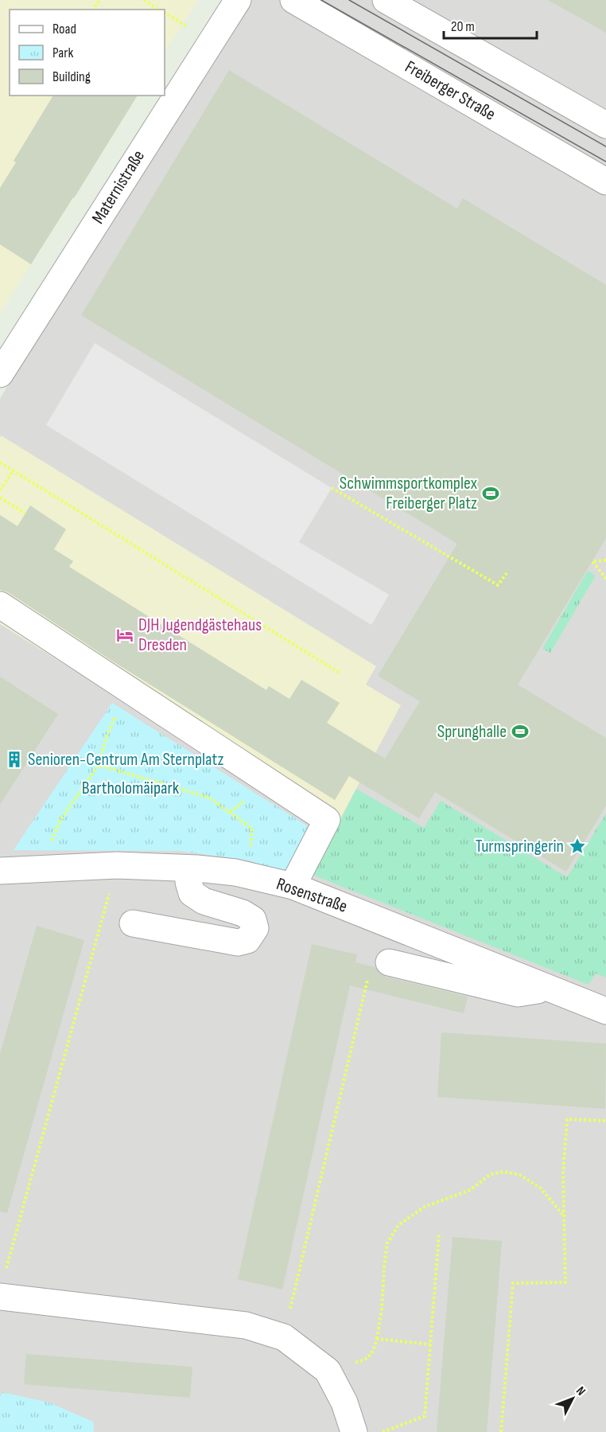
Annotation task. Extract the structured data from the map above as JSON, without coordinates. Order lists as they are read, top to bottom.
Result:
{
  "streets": {
    "street": ["Freiberger Straße", "Maternistraße", "Rosenstraße"]
  },
  "parks": ["Bartholomäipark"],
  "places": {
    "sports": ["Schwimmsportkomplex Freiberger Platz", "Sprunghalle"],
    "hotel": ["DJH Jugendgästehaus Dresden"],
    "building": ["Senioren-Centrum Am Sternplatz"],
    "place": ["Turmspringerin"]
  },
  "legend": ["Road", "Park", "Building"],
  "scale_bar": "20 m",
  "north": "top right"
}
